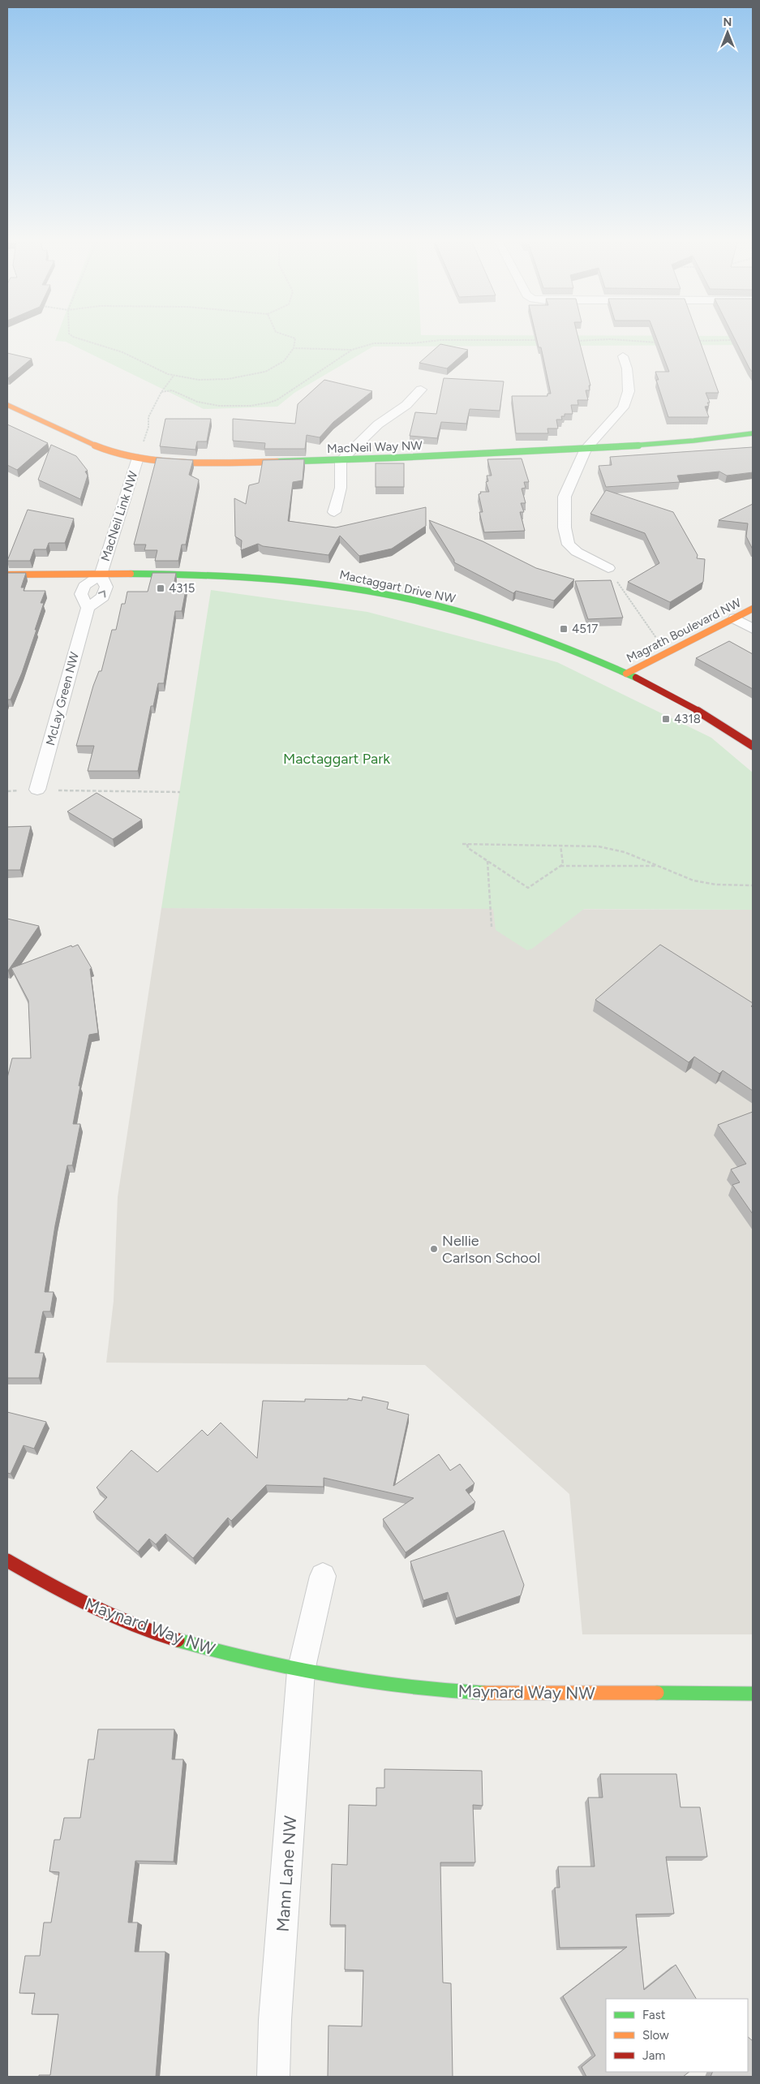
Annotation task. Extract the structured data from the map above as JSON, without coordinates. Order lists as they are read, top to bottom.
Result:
{
  "streets": {
    "street": [
      "MacNeil Way NW",
      "MacNeil Link NW",
      "Mactaggart Drive NW",
      "Magrath Boulevard NW",
      "McLay Green NW",
      "Maynard Way NW",
      "Mann Lane NW"
    ]
  },
  "crossings": [
    ["MacNeil Way NW", "MacNeil Link NW"],
    ["MacNeil Link NW", "Mactaggart Drive NW"],
    ["MacNeil Link NW", "McLay Green NW"],
    ["Mactaggart Drive NW", "Magrath Boulevard NW"],
    ["Mactaggart Drive NW", "McLay Green NW"],
    ["Maynard Way NW", "Mann Lane NW"]
  ],
  "parks": ["Mactaggart Park"],
  "places": {
    "transit": ["4315", "4517", "4318"],
    "other": ["Nellie Carlson School"]
  },
  "legend": ["Fast", "Slow", "Jam"],
  "north": "top"
}
